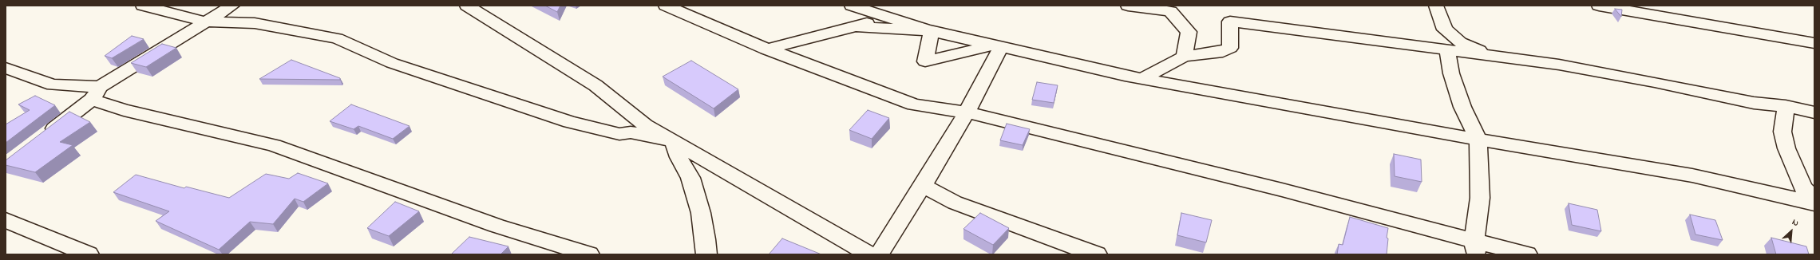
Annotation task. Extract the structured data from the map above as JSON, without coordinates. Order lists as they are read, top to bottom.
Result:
{
  "north": "top right"
}
